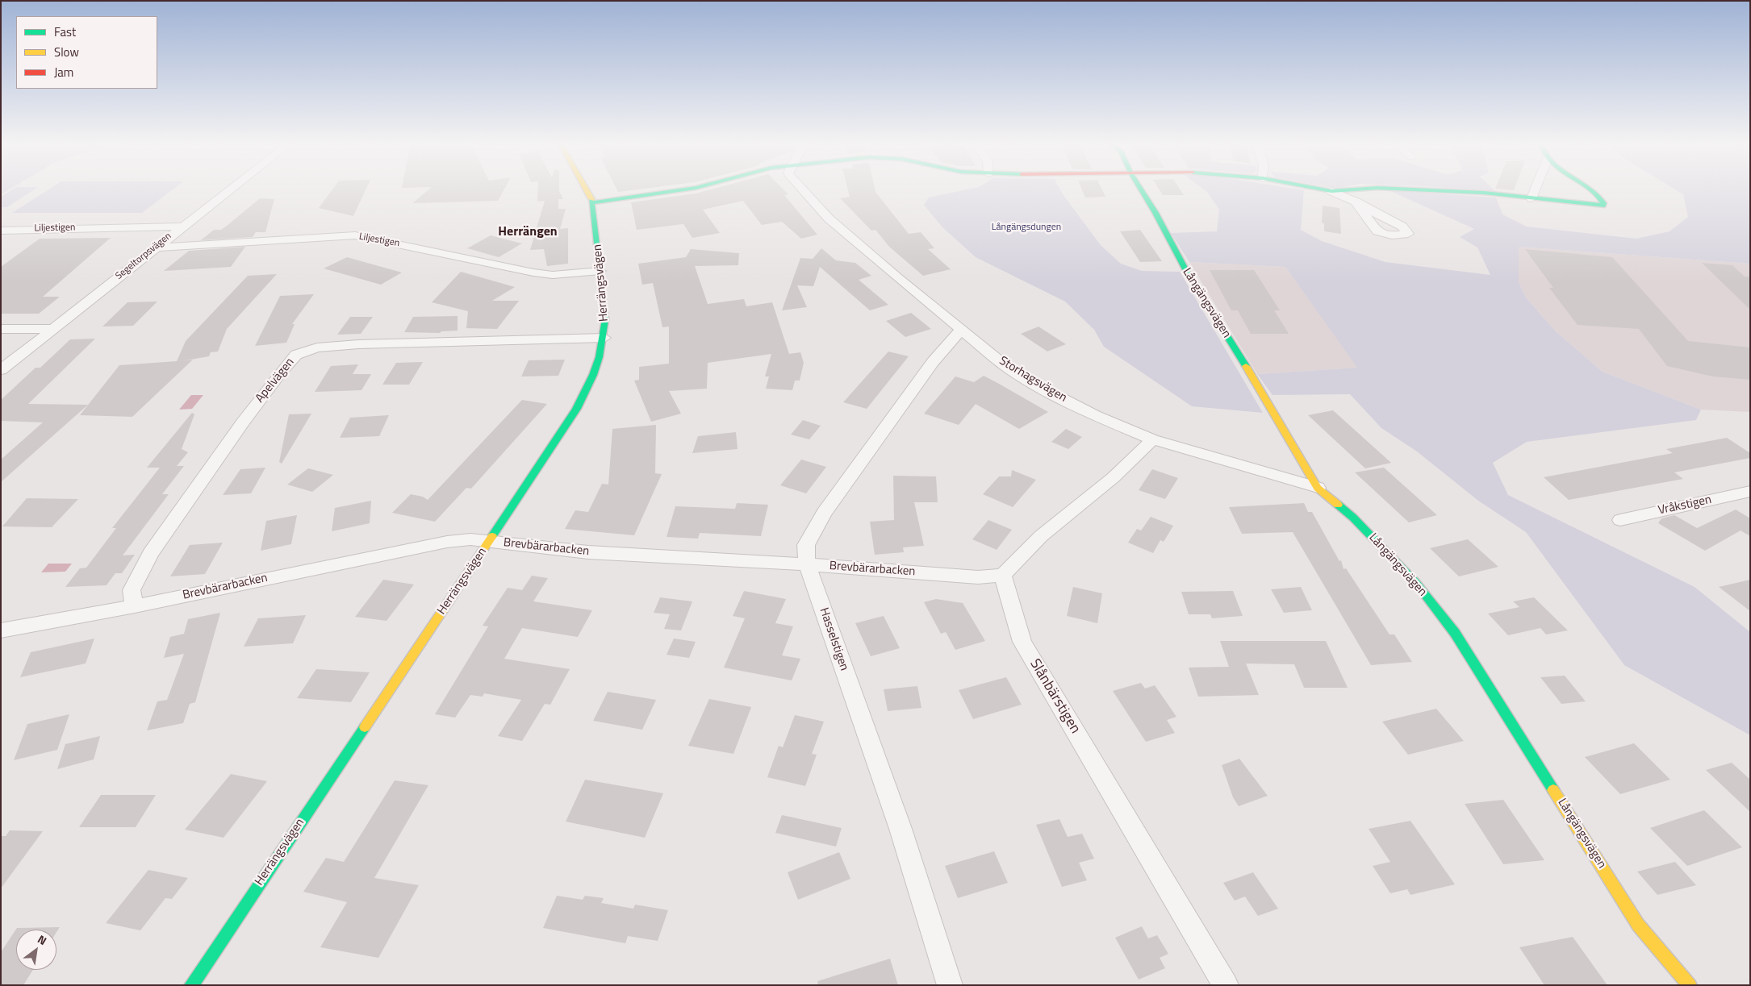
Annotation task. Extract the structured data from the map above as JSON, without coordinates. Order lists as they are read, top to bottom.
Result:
{
  "streets": {
    "street": [
      "Liljestigen",
      "Segeltorpsvägen",
      "Herrängsvägen",
      "Långängsvägen",
      "Storhagsvägen",
      "Apelvägen",
      "Vråkstigen",
      "Brevbärarbacken",
      "Hasselstigen",
      "Slånbärstigen"
    ]
  },
  "crossings": [
    ["Liljestigen", "Segeltorpsvägen"],
    ["Liljestigen", "Herrängsvägen"],
    ["Herrängsvägen", "Apelvägen"],
    ["Herrängsvägen", "Brevbärarbacken"],
    ["Långängsvägen", "Storhagsvägen"],
    ["Storhagsvägen", "Hasselstigen"],
    ["Apelvägen", "Brevbärarbacken"],
    ["Brevbärarbacken", "Hasselstigen"],
    ["Brevbärarbacken", "Slånbärstigen"]
  ],
  "districts": ["Herrängen"],
  "parks": ["Långängsdungen"],
  "legend": ["Fast", "Slow", "Jam"],
  "north": "top right"
}
